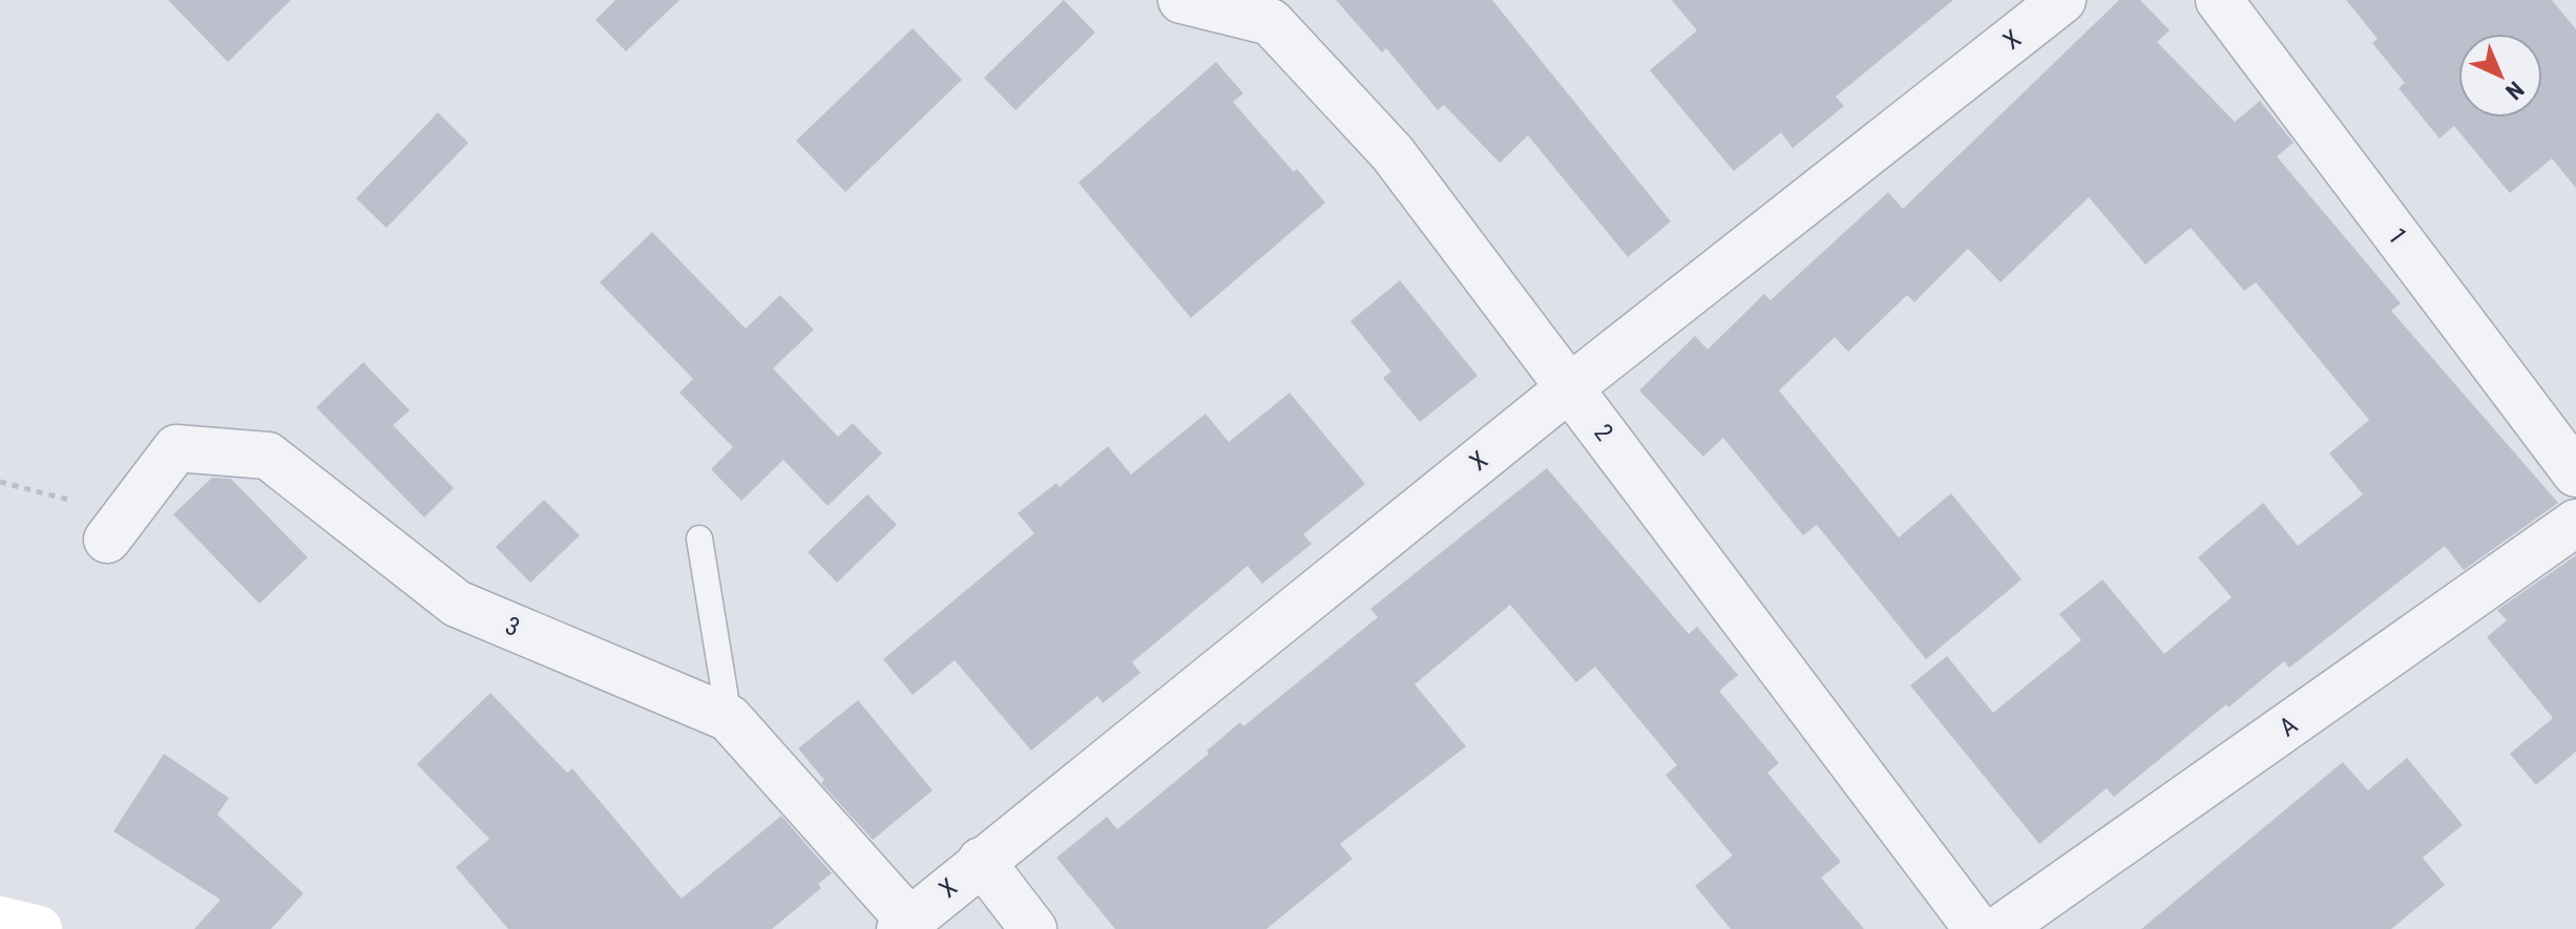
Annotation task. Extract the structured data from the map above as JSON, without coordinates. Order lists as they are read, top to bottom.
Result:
{
  "streets": {
    "street": [
      "X",
      "1",
      "2",
      "3",
      "A"
    ]
  },
  "crossings": [
    ["X", "2"],
    ["X", "3"]
  ],
  "north": "bottom right"
}
